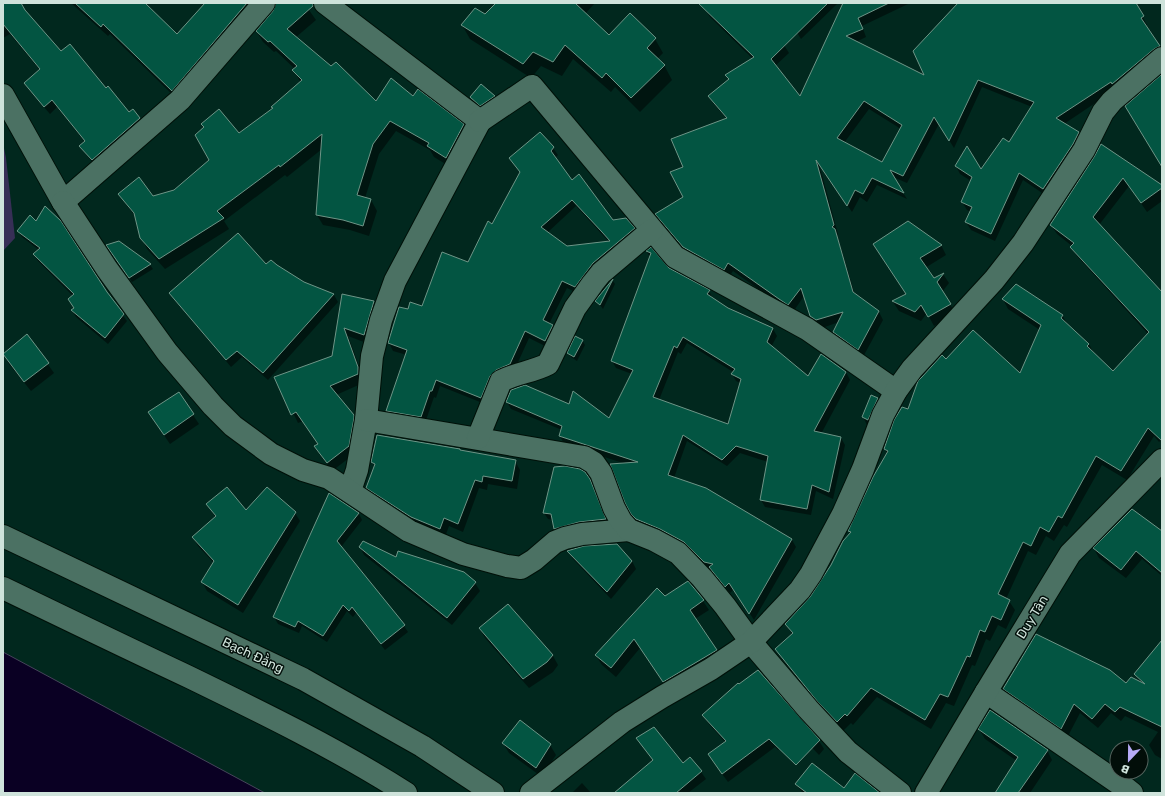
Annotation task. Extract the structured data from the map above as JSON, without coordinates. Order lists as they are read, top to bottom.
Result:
{
  "streets": {
    "street": ["Duy Tân", "Bạch Đằng"]
  },
  "north": "bottom"
}
